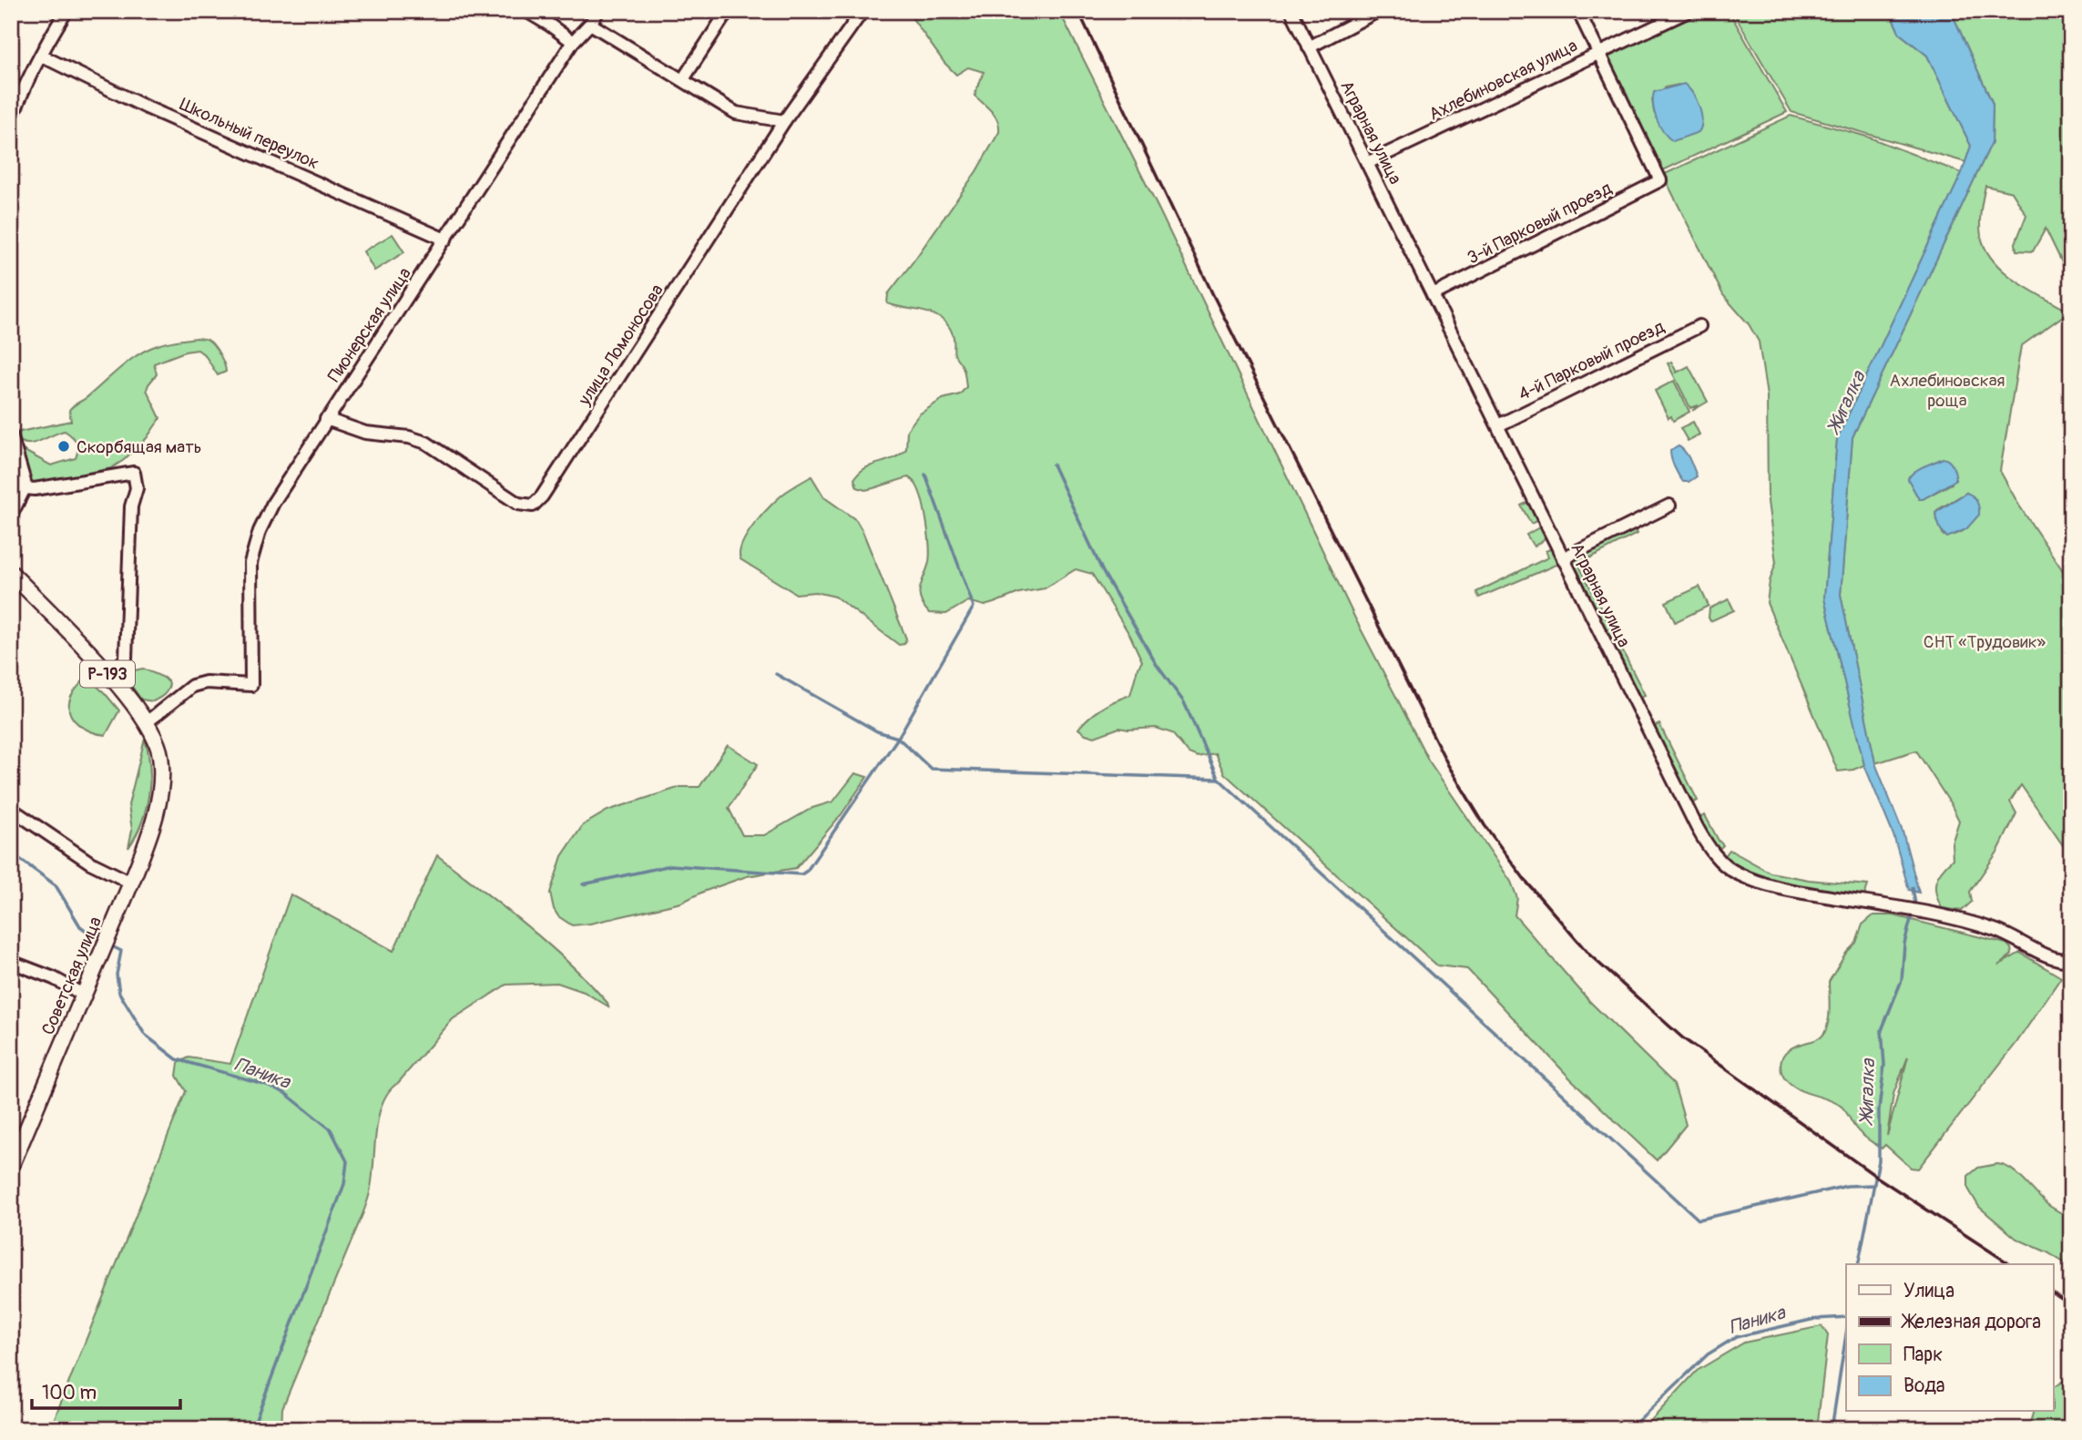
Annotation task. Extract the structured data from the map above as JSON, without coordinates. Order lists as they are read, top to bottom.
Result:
{
  "streets": {
    "main road": ["Р-193", "Советская улица"],
    "street": [
      "Ахлебиновская улица",
      "Аграрная улица",
      "Школьный переулок",
      "3-й Парковый проезд",
      "Пионерская улица",
      "улица Ломоносова",
      "4-й Парковый проезд"
    ]
  },
  "crossings": [
    ["Ахлебиновская улица", "Аграрная улица"],
    ["Ахлебиновская улица", "3-й Парковый проезд"],
    ["Аграрная улица", "3-й Парковый проезд"],
    ["Аграрная улица", "4-й Парковый проезд"],
    ["Школьный переулок", "Пионерская улица"],
    ["Пионерская улица", "улица Ломоносова"],
    ["Пионерская улица", "Р-193"],
    ["Пионерская улица", "Советская улица"],
    ["Р-193", "Советская улица"]
  ],
  "water": ["Жигалка", "Паника"],
  "parks": ["Ахлебиновская роща", "СНТ «Трудовик»"],
  "places": ["Скорбящая мать"],
  "legend": [
    "Улица",
    "Железная дорога",
    "Парк",
    "Вода"
  ],
  "scale_bar": "100 m"
}
